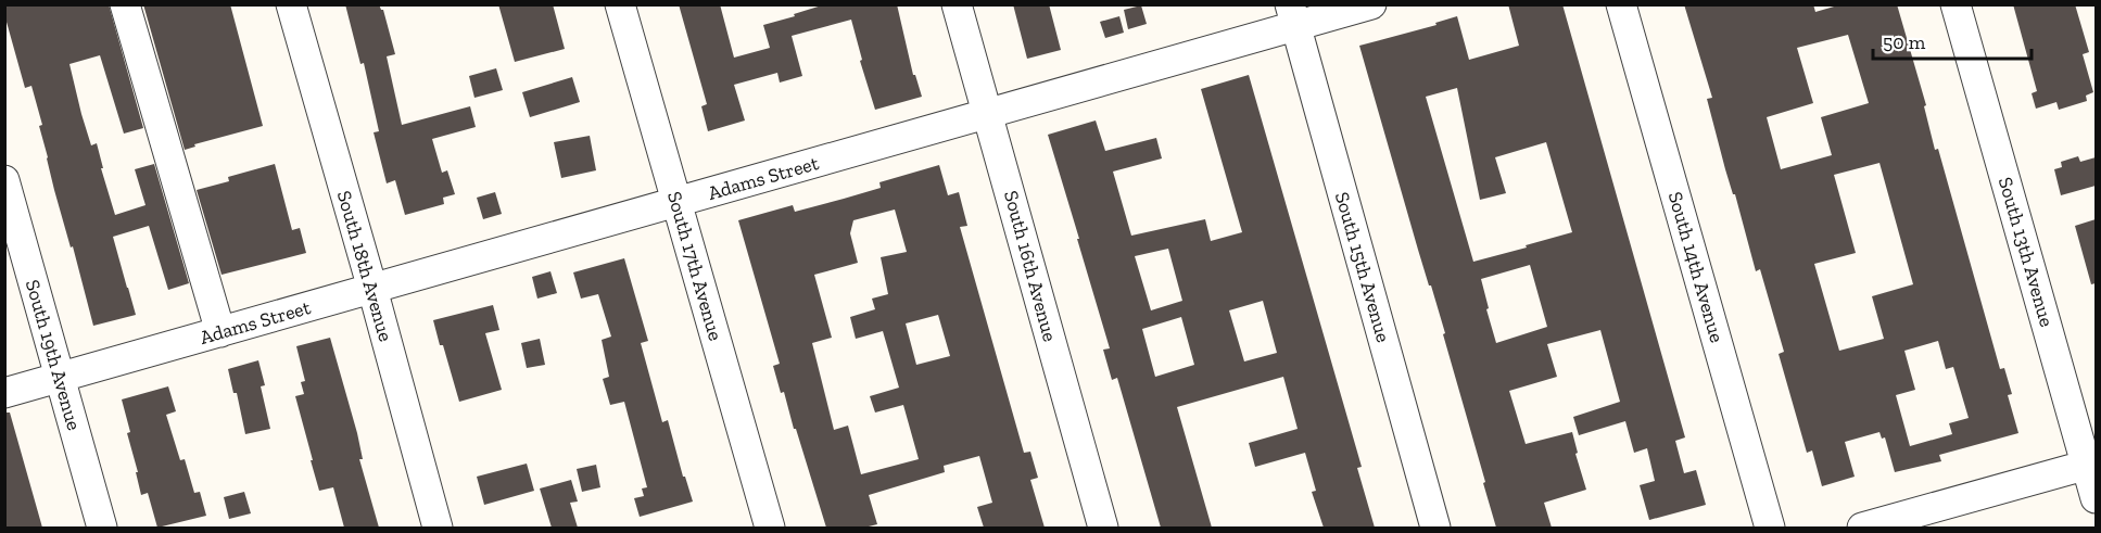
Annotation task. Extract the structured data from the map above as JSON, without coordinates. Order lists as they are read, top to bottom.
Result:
{
  "streets": {
    "street": [
      "Adams Street",
      "South 13th Avenue",
      "South 18th Avenue",
      "South 17th Avenue",
      "South 16th Avenue",
      "South 15th Avenue",
      "South 14th Avenue",
      "South 19th Avenue"
    ]
  },
  "crossings": [
    ["Adams Street", "South 18th Avenue"],
    ["Adams Street", "South 17th Avenue"],
    ["Adams Street", "South 16th Avenue"],
    ["Adams Street", "South 15th Avenue"],
    ["Adams Street", "South 19th Avenue"]
  ],
  "scale_bar": "50 m"
}
